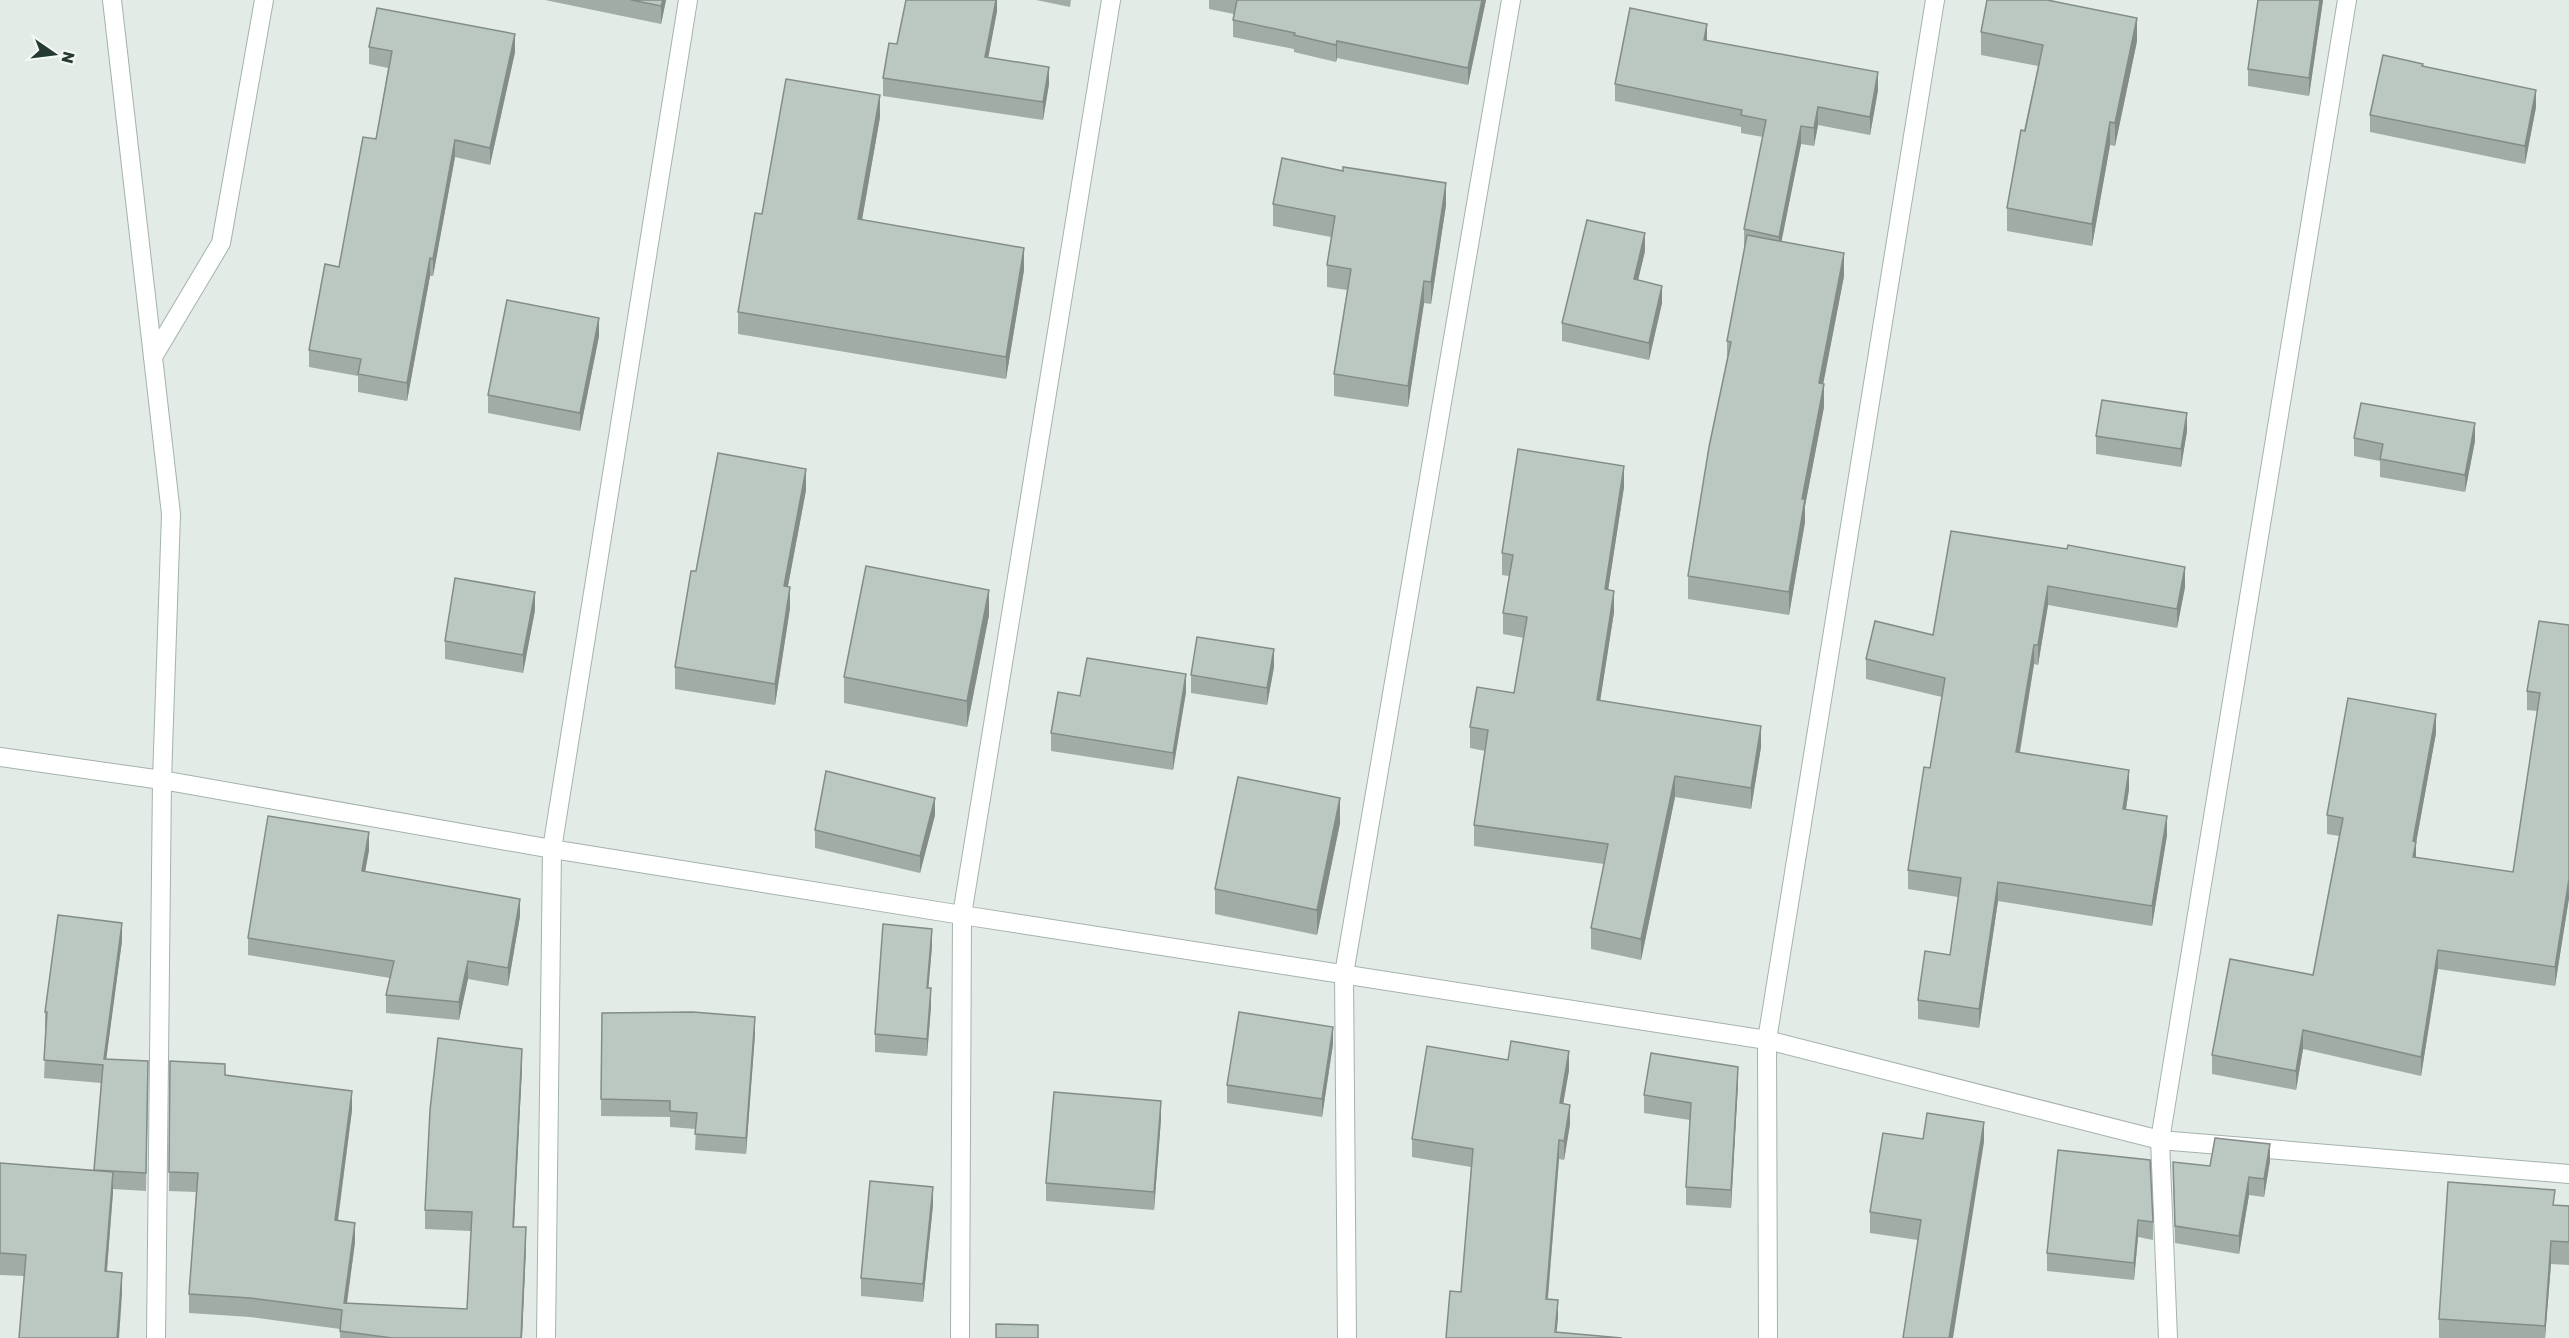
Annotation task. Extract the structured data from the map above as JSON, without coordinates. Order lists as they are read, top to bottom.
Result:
{
  "north": "right"
}
